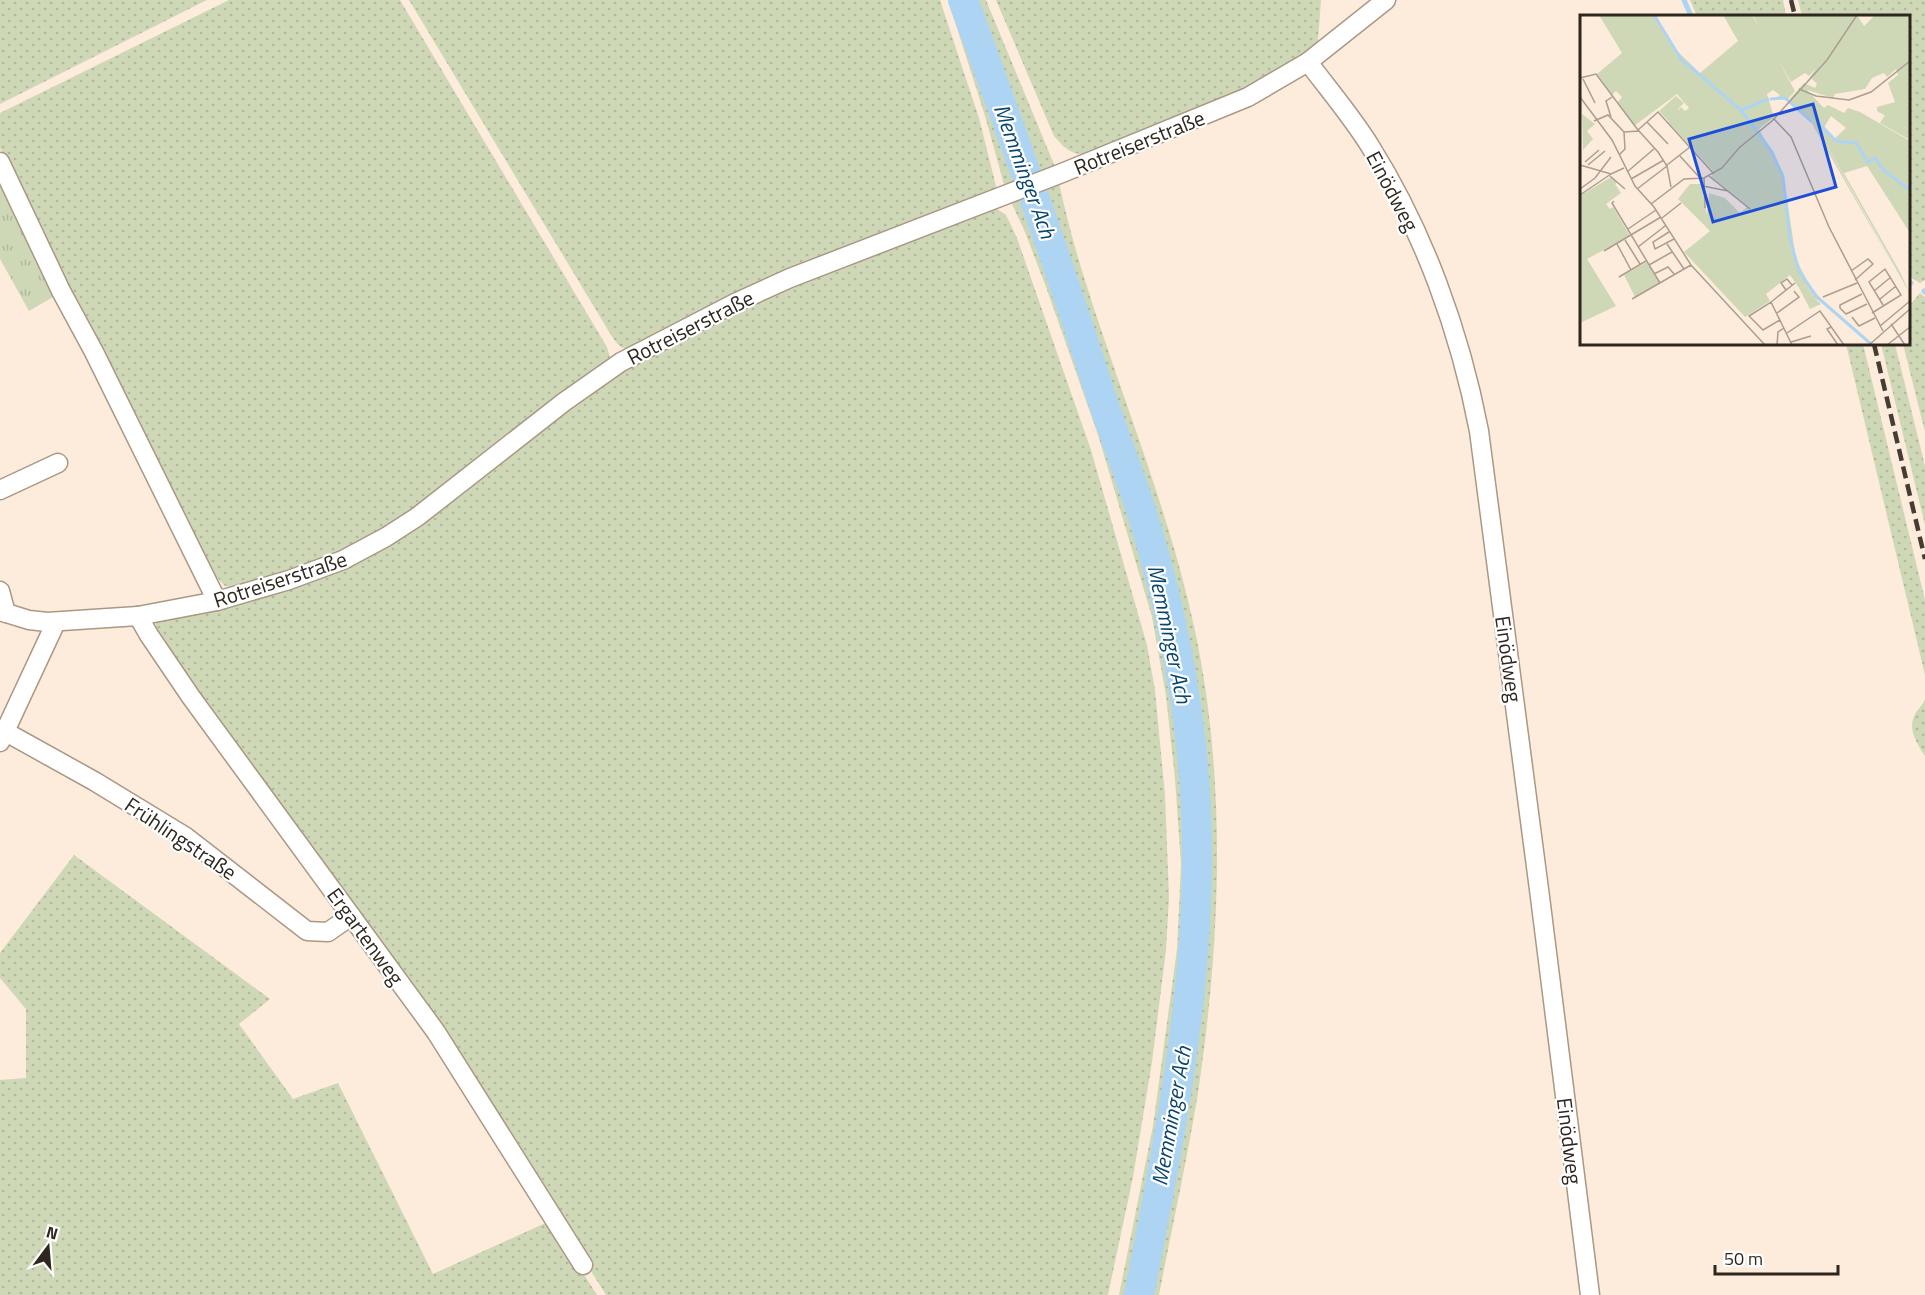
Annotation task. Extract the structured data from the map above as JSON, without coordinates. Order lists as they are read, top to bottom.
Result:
{
  "streets": {
    "street": [
      "Rotreiserstraße",
      "Einödweg",
      "Frühlingstraße",
      "Ergartenweg"
    ]
  },
  "crossings": [
    ["Rotreiserstraße", "Einödweg"],
    ["Rotreiserstraße", "Ergartenweg"],
    ["Frühlingstraße", "Ergartenweg"]
  ],
  "water": ["Memminger Ach"],
  "scale_bar": "50 m",
  "north": "top"
}
